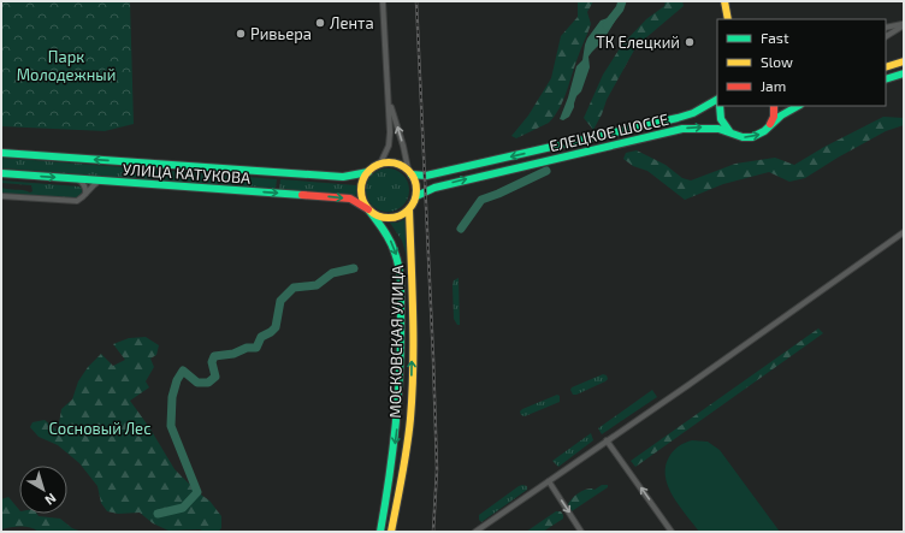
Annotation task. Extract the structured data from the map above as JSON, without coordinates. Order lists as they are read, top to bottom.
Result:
{
  "streets": {
    "main road": ["ЕЛЕЦКОЕ ШОССЕ", "УЛИЦА КАТУКОВА", "МОСКОВСКАЯ УЛИЦА"]
  },
  "crossings": [
    ["ЕЛЕЦКОЕ ШОССЕ", "УЛИЦА КАТУКОВА"],
    ["ЕЛЕЦКОЕ ШОССЕ", "МОСКОВСКАЯ УЛИЦА"],
    ["УЛИЦА КАТУКОВА", "МОСКОВСКАЯ УЛИЦА"]
  ],
  "parks": ["Парк Молодежный", "Сосновый Лес"],
  "places": ["Лента", "Ривьера", "ТК Елецкий"],
  "legend": ["Fast", "Slow", "Jam"],
  "north": "bottom right"
}
